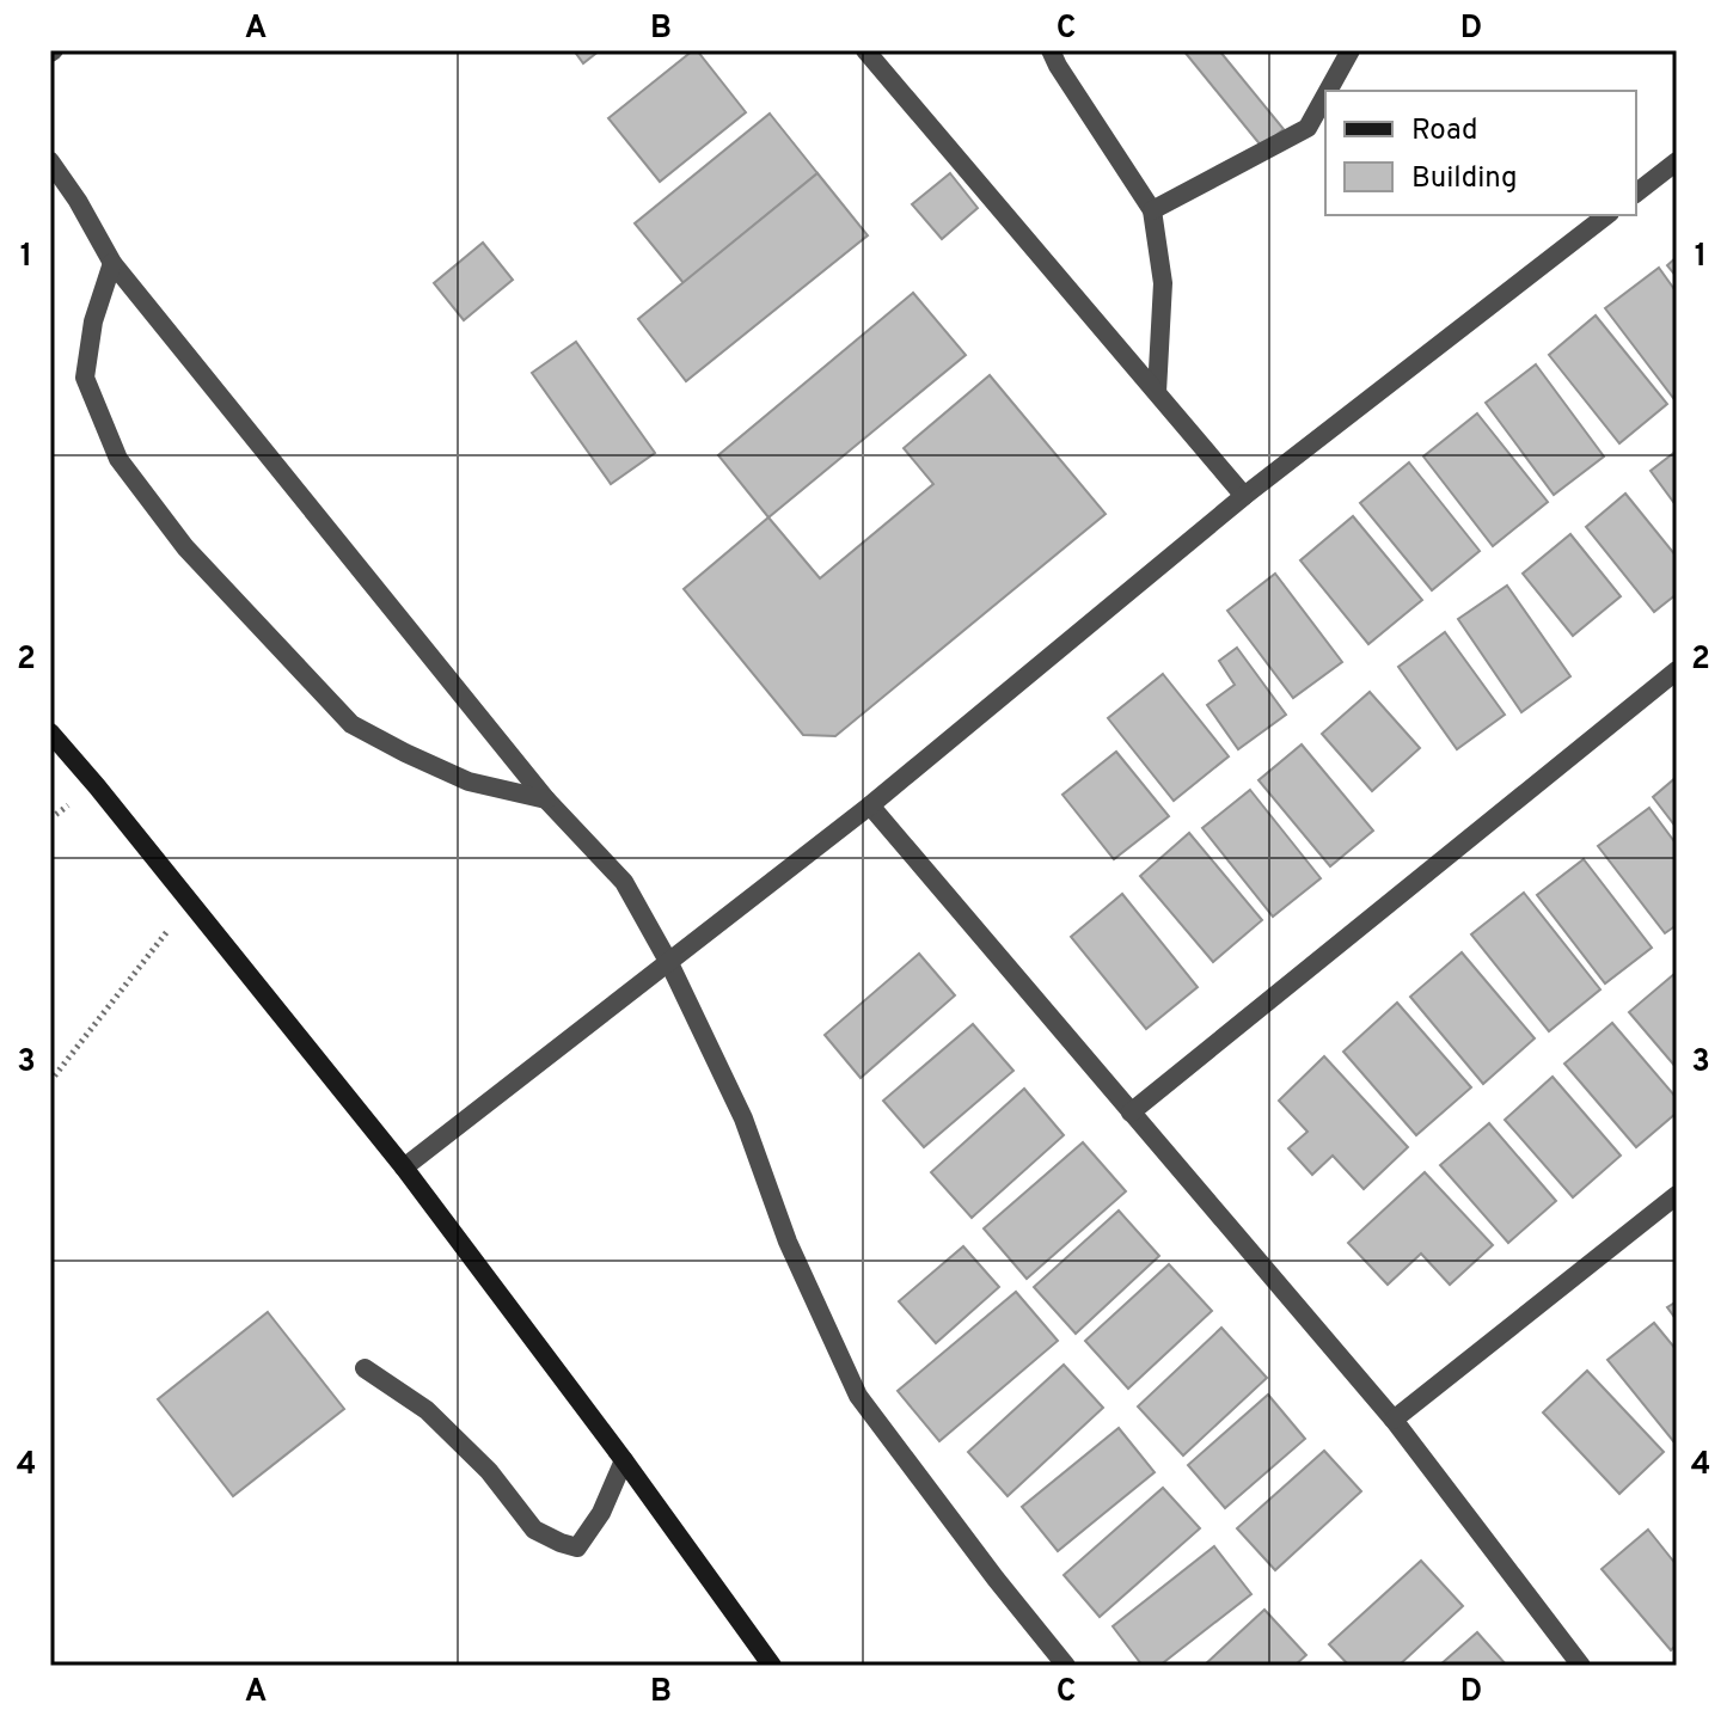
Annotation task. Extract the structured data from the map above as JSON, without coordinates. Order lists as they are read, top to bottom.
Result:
{
  "legend": ["Road", "Building"],
  "grid": {
    "columns": [
      "A",
      "B",
      "C",
      "D"
    ],
    "rows": [
      "1",
      "2",
      "3",
      "4"
    ]
  }
}
